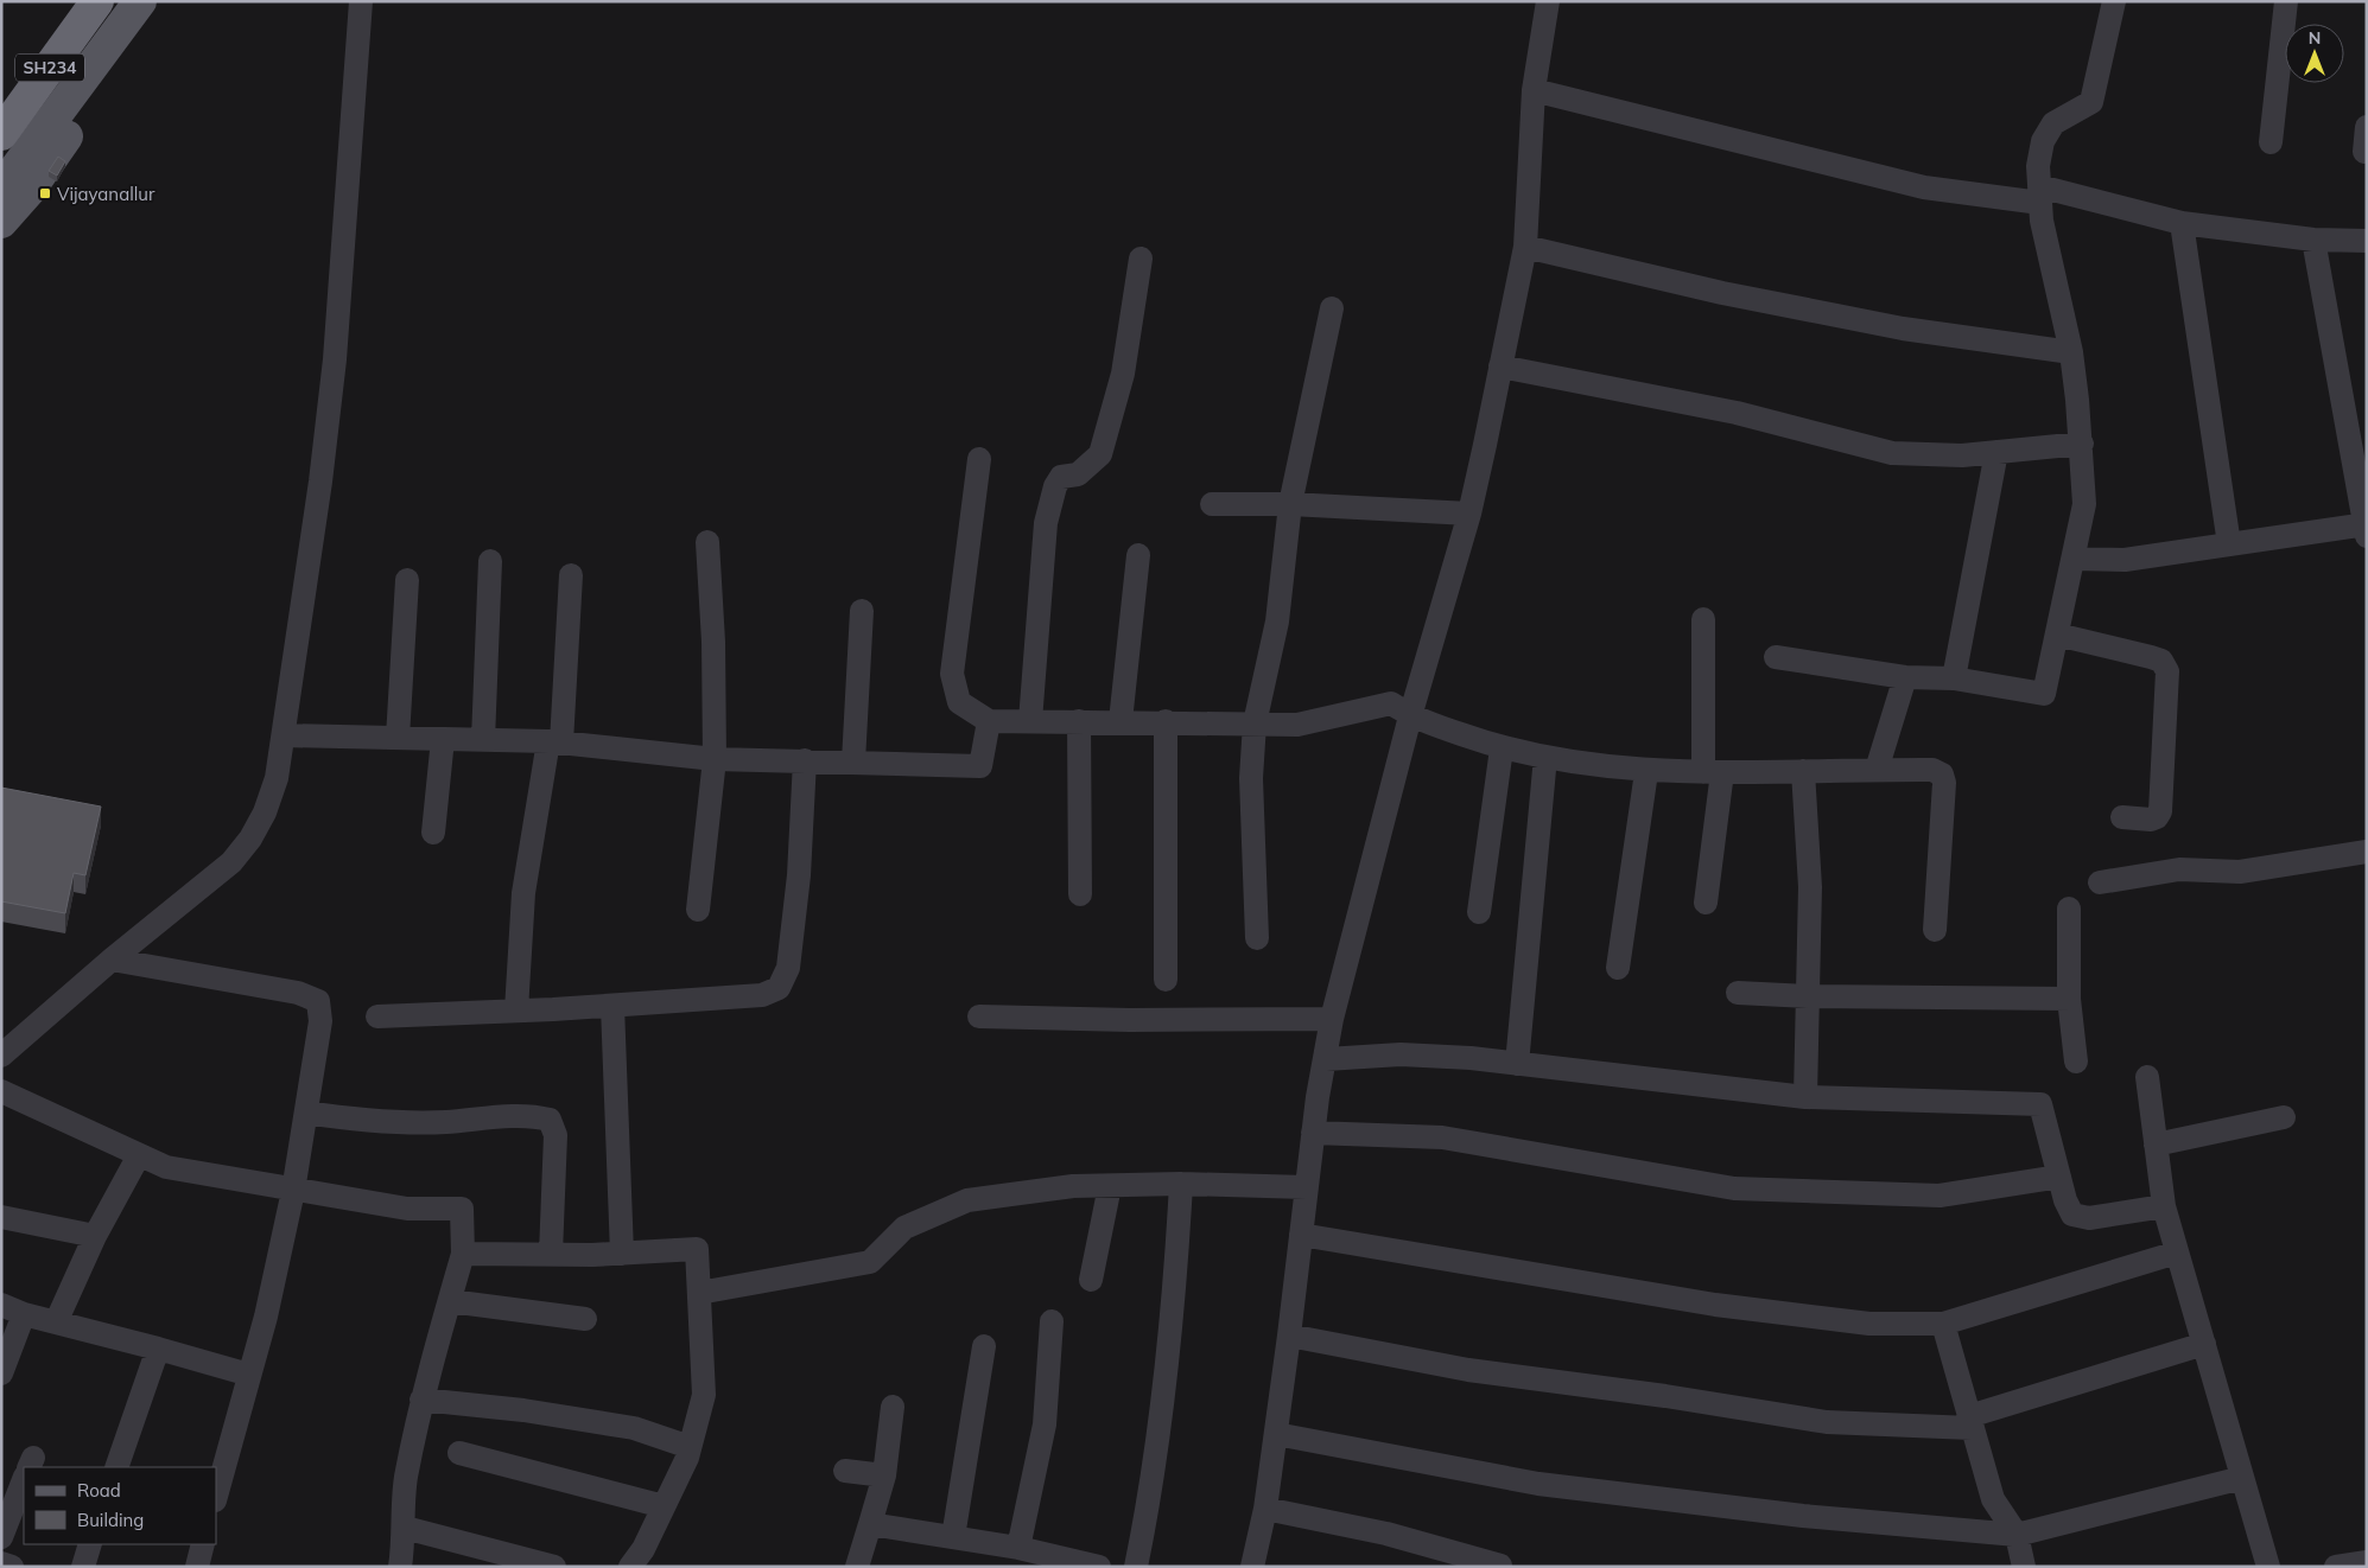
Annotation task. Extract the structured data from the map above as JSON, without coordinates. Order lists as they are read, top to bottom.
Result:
{
  "streets": {
    "highway": ["SH234"]
  },
  "places": {
    "transit": ["Vijayanallur"]
  },
  "legend": ["Road", "Building"],
  "north": "top"
}
